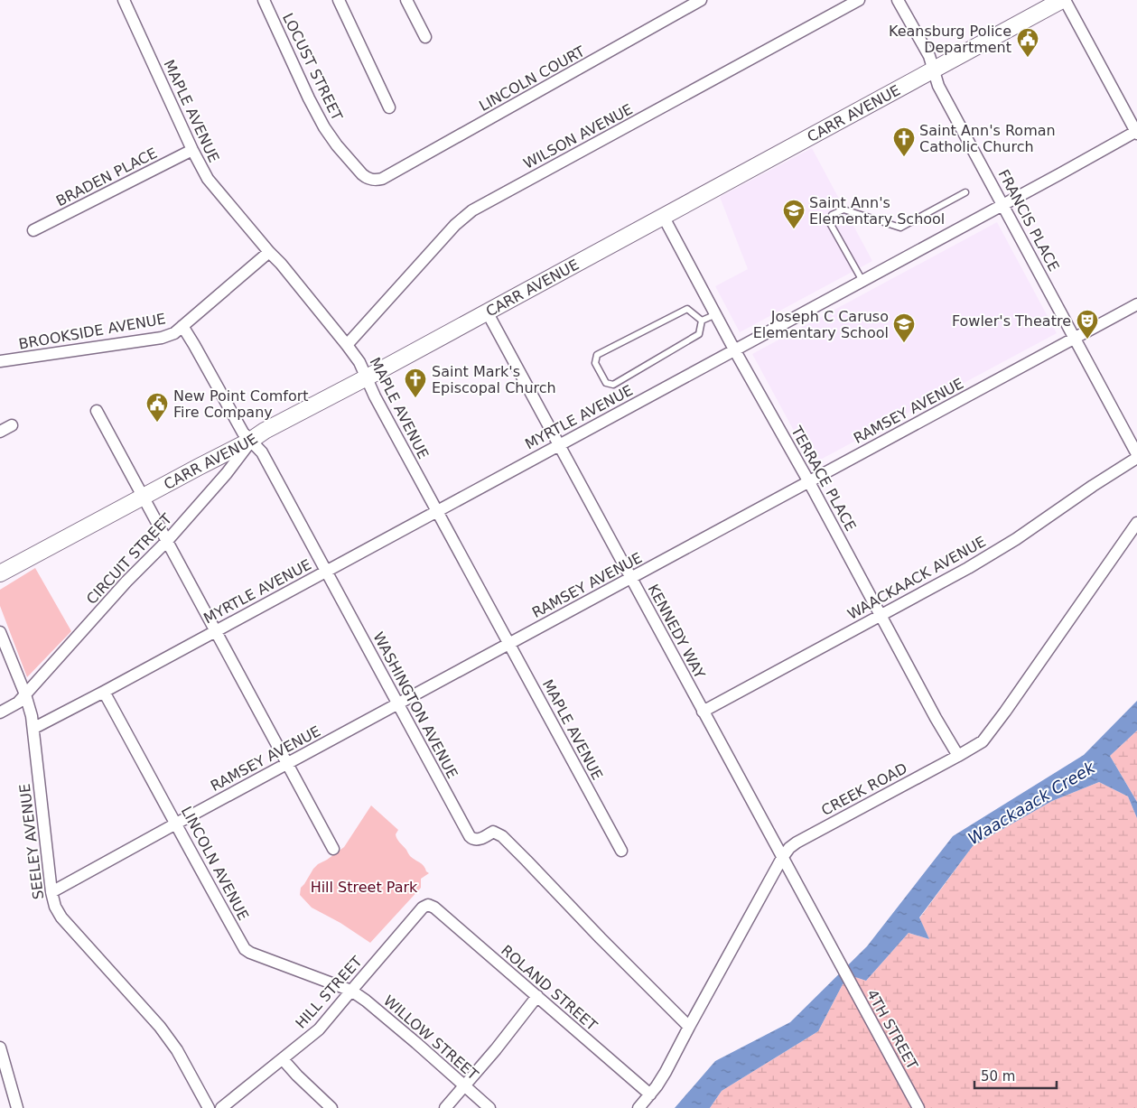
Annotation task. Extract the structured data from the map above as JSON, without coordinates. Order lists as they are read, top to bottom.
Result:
{
  "streets": {
    "street": [
      "LOCUST STREET",
      "LINCOLN COURT",
      "MAPLE AVENUE",
      "CARR AVENUE",
      "WILSON AVENUE",
      "BRADEN PLACE",
      "FRANCIS PLACE",
      "BROOKSIDE AVENUE",
      "RAMSEY AVENUE",
      "MYRTLE AVENUE",
      "TERRACE PLACE",
      "CIRCUIT STREET",
      "WAACKAACK AVENUE",
      "KENNEDY WAY",
      "WASHINGTON AVENUE",
      "CREEK ROAD",
      "SEELEY AVENUE",
      "LINCOLN AVENUE",
      "ROLAND STREET",
      "HILL STREET",
      "4TH STREET",
      "WILLOW STREET"
    ]
  },
  "crossings": [
    ["LOCUST STREET", "LINCOLN COURT"],
    ["MAPLE AVENUE", "CARR AVENUE"],
    ["MAPLE AVENUE", "WILSON AVENUE"],
    ["MAPLE AVENUE", "BRADEN PLACE"],
    ["MAPLE AVENUE", "BROOKSIDE AVENUE"],
    ["MAPLE AVENUE", "RAMSEY AVENUE"],
    ["MAPLE AVENUE", "MYRTLE AVENUE"],
    ["CARR AVENUE", "FRANCIS PLACE"],
    ["CARR AVENUE", "TERRACE PLACE"],
    ["CARR AVENUE", "CIRCUIT STREET"],
    ["CARR AVENUE", "KENNEDY WAY"],
    ["CARR AVENUE", "WASHINGTON AVENUE"],
    ["FRANCIS PLACE", "RAMSEY AVENUE"],
    ["FRANCIS PLACE", "MYRTLE AVENUE"],
    ["BROOKSIDE AVENUE", "WASHINGTON AVENUE"],
    ["RAMSEY AVENUE", "TERRACE PLACE"],
    ["RAMSEY AVENUE", "KENNEDY WAY"],
    ["RAMSEY AVENUE", "WASHINGTON AVENUE"],
    ["RAMSEY AVENUE", "SEELEY AVENUE"],
    ["RAMSEY AVENUE", "LINCOLN AVENUE"],
    ["MYRTLE AVENUE", "TERRACE PLACE"],
    ["MYRTLE AVENUE", "KENNEDY WAY"],
    ["MYRTLE AVENUE", "WASHINGTON AVENUE"],
    ["MYRTLE AVENUE", "SEELEY AVENUE"],
    ["MYRTLE AVENUE", "LINCOLN AVENUE"],
    ["TERRACE PLACE", "WAACKAACK AVENUE"],
    ["TERRACE PLACE", "CREEK ROAD"],
    ["CIRCUIT STREET", "WASHINGTON AVENUE"],
    ["CIRCUIT STREET", "SEELEY AVENUE"],
    ["WAACKAACK AVENUE", "KENNEDY WAY"],
    ["KENNEDY WAY", "CREEK ROAD"],
    ["KENNEDY WAY", "4TH STREET"],
    ["WASHINGTON AVENUE", "CREEK ROAD"],
    ["CREEK ROAD", "ROLAND STREET"],
    ["LINCOLN AVENUE", "HILL STREET"],
    ["LINCOLN AVENUE", "WILLOW STREET"],
    ["ROLAND STREET", "HILL STREET"],
    ["HILL STREET", "WILLOW STREET"]
  ],
  "water": ["Waackaack Creek"],
  "parks": ["Hill Street Park"],
  "places": {
    "public building": ["Keansburg Police Department", "New Point Comfort Fire Company"],
    "church": ["Saint Ann's Roman Catholic Church", "Saint Mark's Episcopal Church"],
    "school or university": ["Saint Ann's Elementary School", "Joseph C Caruso Elementary School"],
    "theatre": ["Fowler's Theatre"]
  },
  "scale_bar": "50 m"
}
